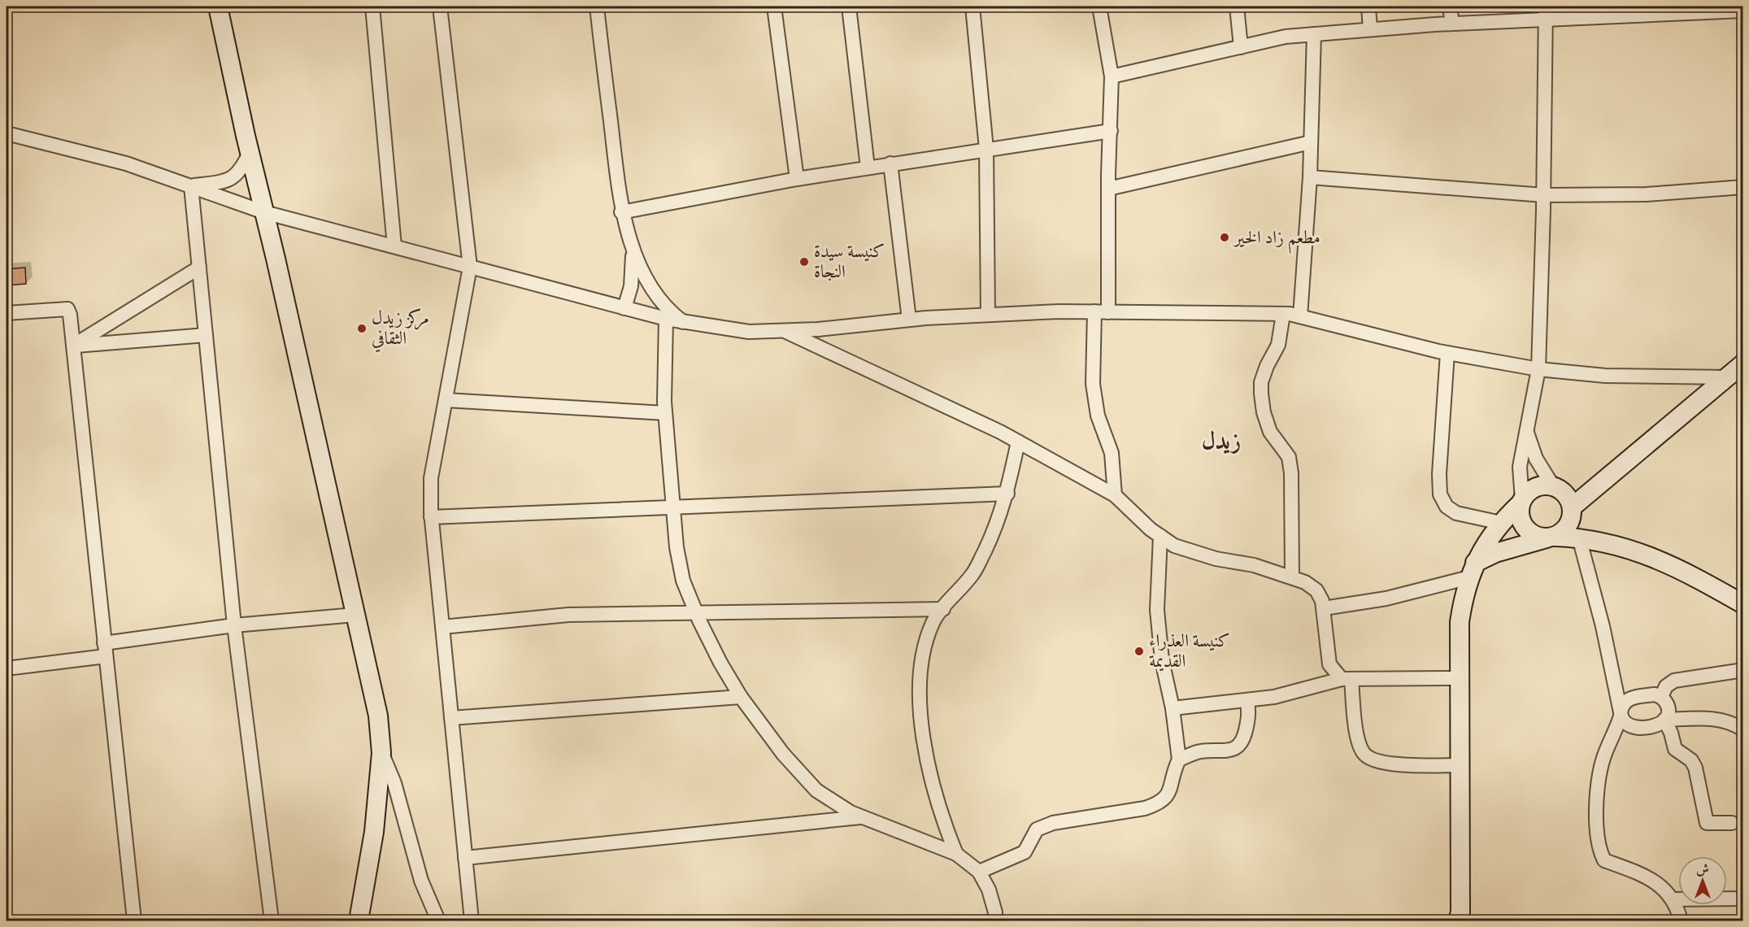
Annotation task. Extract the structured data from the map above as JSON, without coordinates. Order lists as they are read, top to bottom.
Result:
{
  "districts": ["زيدل"],
  "places": [
    "مطعم زاد الخير",
    "كنيسة سيدة النجاة",
    "مركز زيدل الثقافي",
    "كنيسة العذراء القديمة"
  ],
  "north": "top"
}
